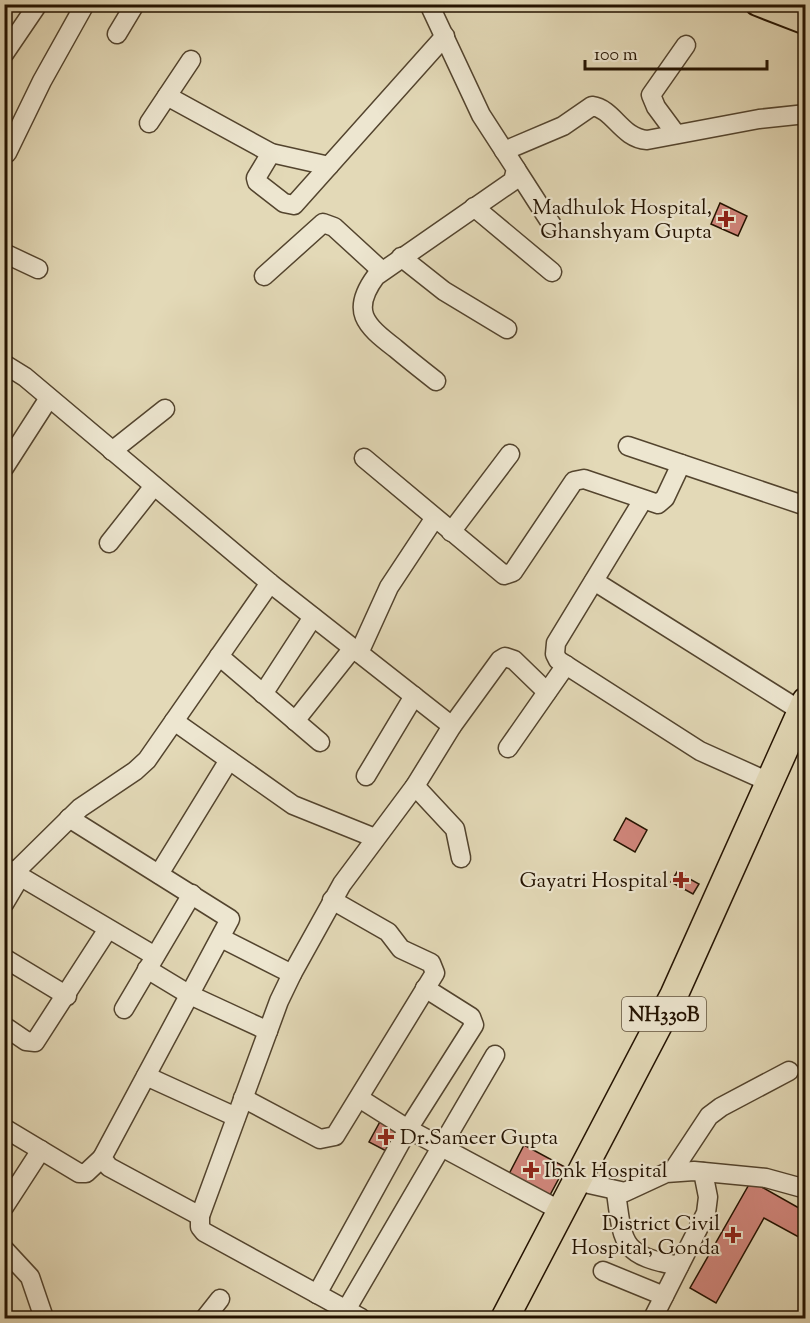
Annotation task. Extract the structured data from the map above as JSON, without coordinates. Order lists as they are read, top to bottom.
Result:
{
  "streets": {
    "highway": ["NH330B"]
  },
  "places": {
    "health": [
      "Madhulok Hospital, Ghanshyam Gupta",
      "Gayatri Hospital",
      "Dr.Sameer Gupta",
      "Ibnk Hospital",
      "District Civil Hospital, Gonda"
    ]
  },
  "scale_bar": "100 m"
}
